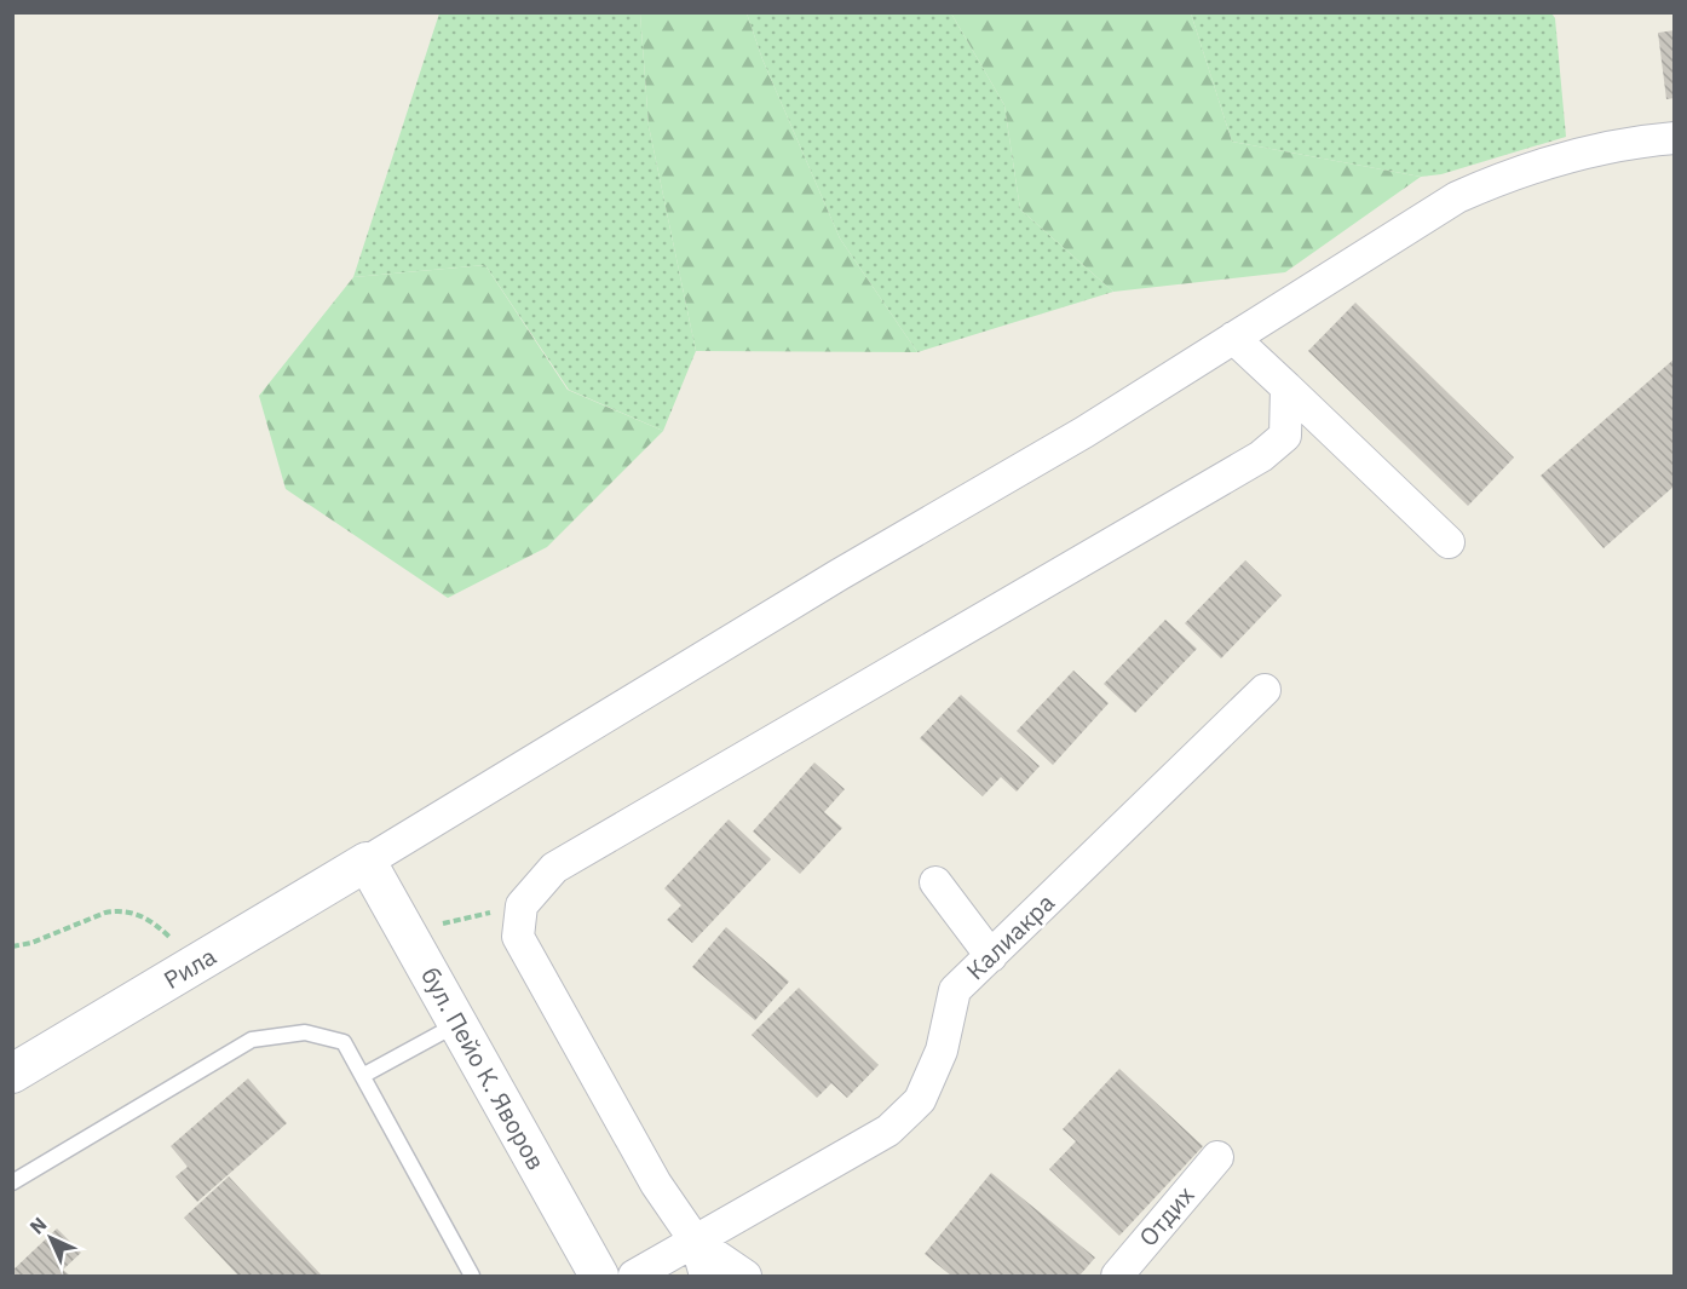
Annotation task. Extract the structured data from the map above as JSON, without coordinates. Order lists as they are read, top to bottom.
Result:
{
  "streets": {
    "street": [
      "Калиакра",
      "Рила",
      "бул. Пейо К. Яворов",
      "Отдих"
    ]
  },
  "crossings": [
    ["Рила", "бул. Пейо К. Яворов"]
  ],
  "north": "top left"
}
